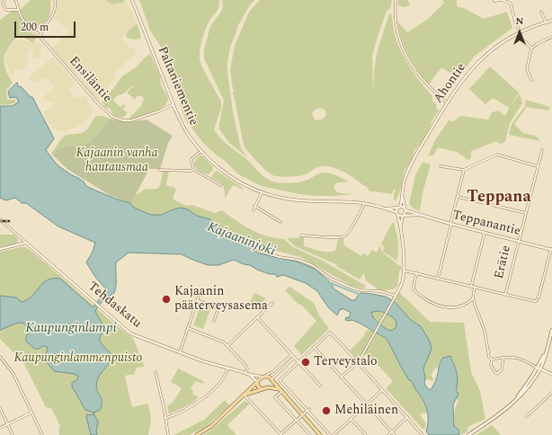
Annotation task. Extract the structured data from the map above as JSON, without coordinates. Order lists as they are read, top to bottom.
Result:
{
  "streets": {
    "street": [
      "Ensiläntie",
      "Ahontie",
      "Paltaniementie",
      "Teppanantie",
      "Erätie",
      "Tehdaskatu"
    ]
  },
  "crossings": [
    ["Ensiläntie", "Paltaniementie"],
    ["Ahontie", "Paltaniementie"],
    ["Ahontie", "Teppanantie"],
    ["Paltaniementie", "Teppanantie"],
    ["Teppanantie", "Erätie"]
  ],
  "districts": ["Teppana"],
  "water": ["Kajaaninjoki", "Kaupunginlampi"],
  "parks": ["Kajaanin vanha hautausmaa", "Kaupunginlammenpuisto"],
  "places": ["Kajaanin pääterveysasema", "Terveystalo", "Mehiläinen"],
  "scale_bar": "200 m",
  "north": "top"
}
